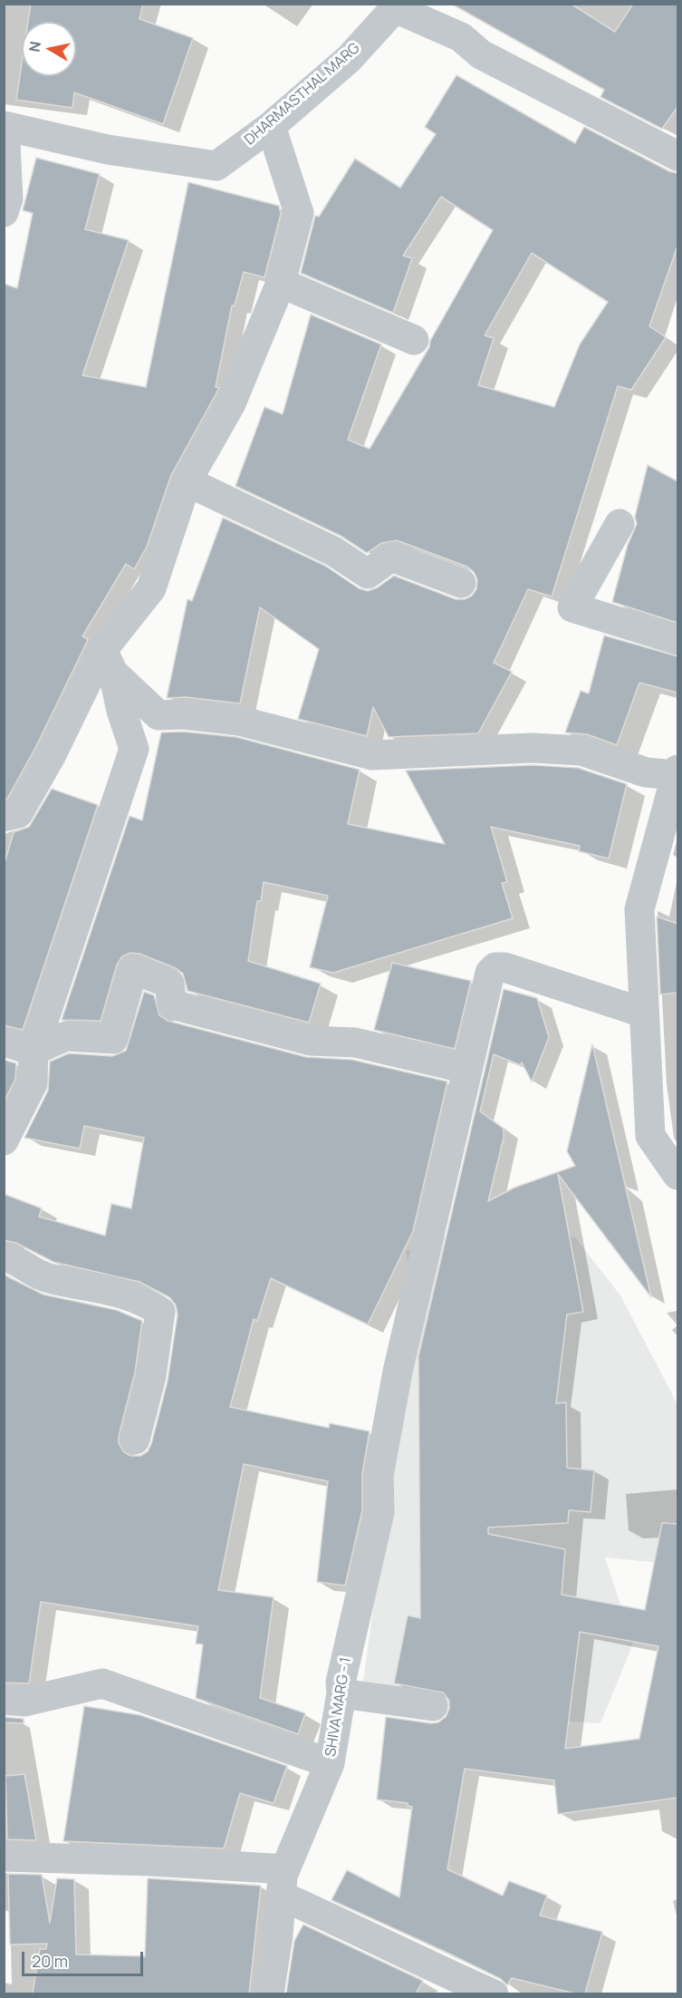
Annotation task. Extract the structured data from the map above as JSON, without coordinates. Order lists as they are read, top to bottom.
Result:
{
  "streets": {
    "street": ["DHARMASTHAL MARG", "SHIVA MARG - 1"]
  },
  "scale_bar": "20 m",
  "north": "left"
}
